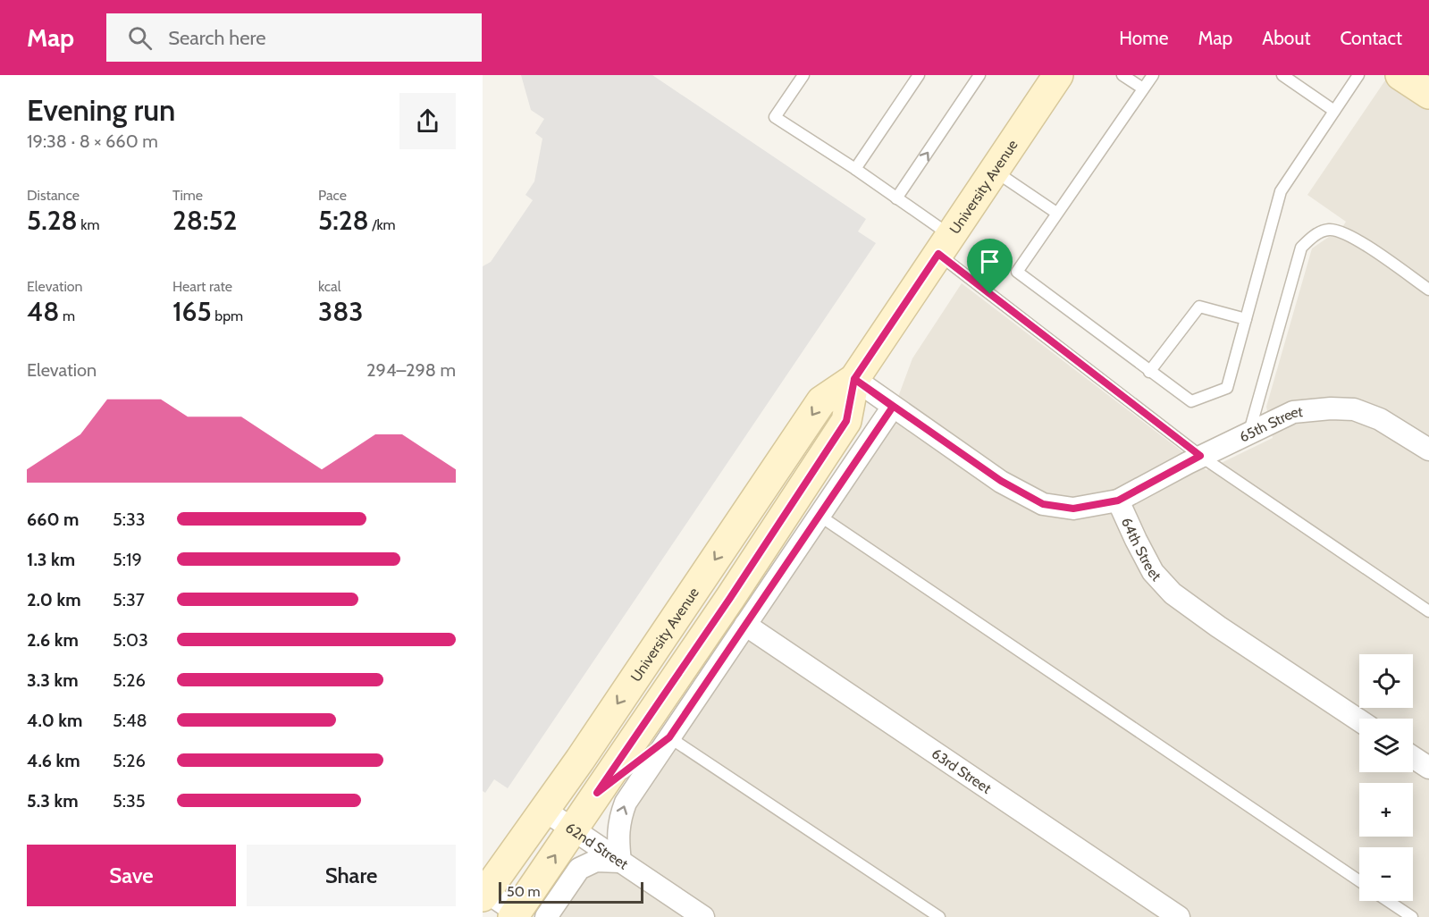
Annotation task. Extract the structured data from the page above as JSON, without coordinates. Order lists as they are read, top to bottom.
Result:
{
  "streets": {
    "main road": ["University Avenue"],
    "street": [
      "65th Street",
      "64th Street",
      "63rd Street",
      "62nd Street"
    ]
  },
  "crossings": [
    ["University Avenue", "64th Street"],
    ["University Avenue", "62nd Street"],
    ["65th Street", "64th Street"]
  ],
  "scale_bar": "50 m",
  "page": {
    "header": "Map",
    "search": "Search here",
    "nav": [
      "Home",
      "Map",
      "About",
      "Contact"
    ],
    "heading": ["Evening run", "19:38 · 8 × 660 m"],
    "stats": [
      ["Distance", "5.28 km"],
      ["Time", "28:52"],
      ["Pace", "5:28 /km"],
      ["Elevation", "48 m"],
      ["Heart rate", "165 bpm"],
      ["kcal", "383"]
    ],
    "chart": ["Elevation", "294–298 m"],
    "list": [
      {
        "name": "660 m",
        "note": "5:33"
      },
      {
        "name": "1.3 km",
        "note": "5:19"
      },
      {
        "name": "2.0 km",
        "note": "5:37"
      },
      {
        "name": "2.6 km",
        "note": "5:03"
      },
      {
        "name": "3.3 km",
        "note": "5:26"
      },
      {
        "name": "4.0 km",
        "note": "5:48"
      },
      {
        "name": "4.6 km",
        "note": "5:26"
      },
      {
        "name": "5.3 km",
        "note": "5:35"
      }
    ],
    "map_buttons": ["+", "−"],
    "buttons": ["Save", "Share"],
    "scale": "50 m"
  }
}
